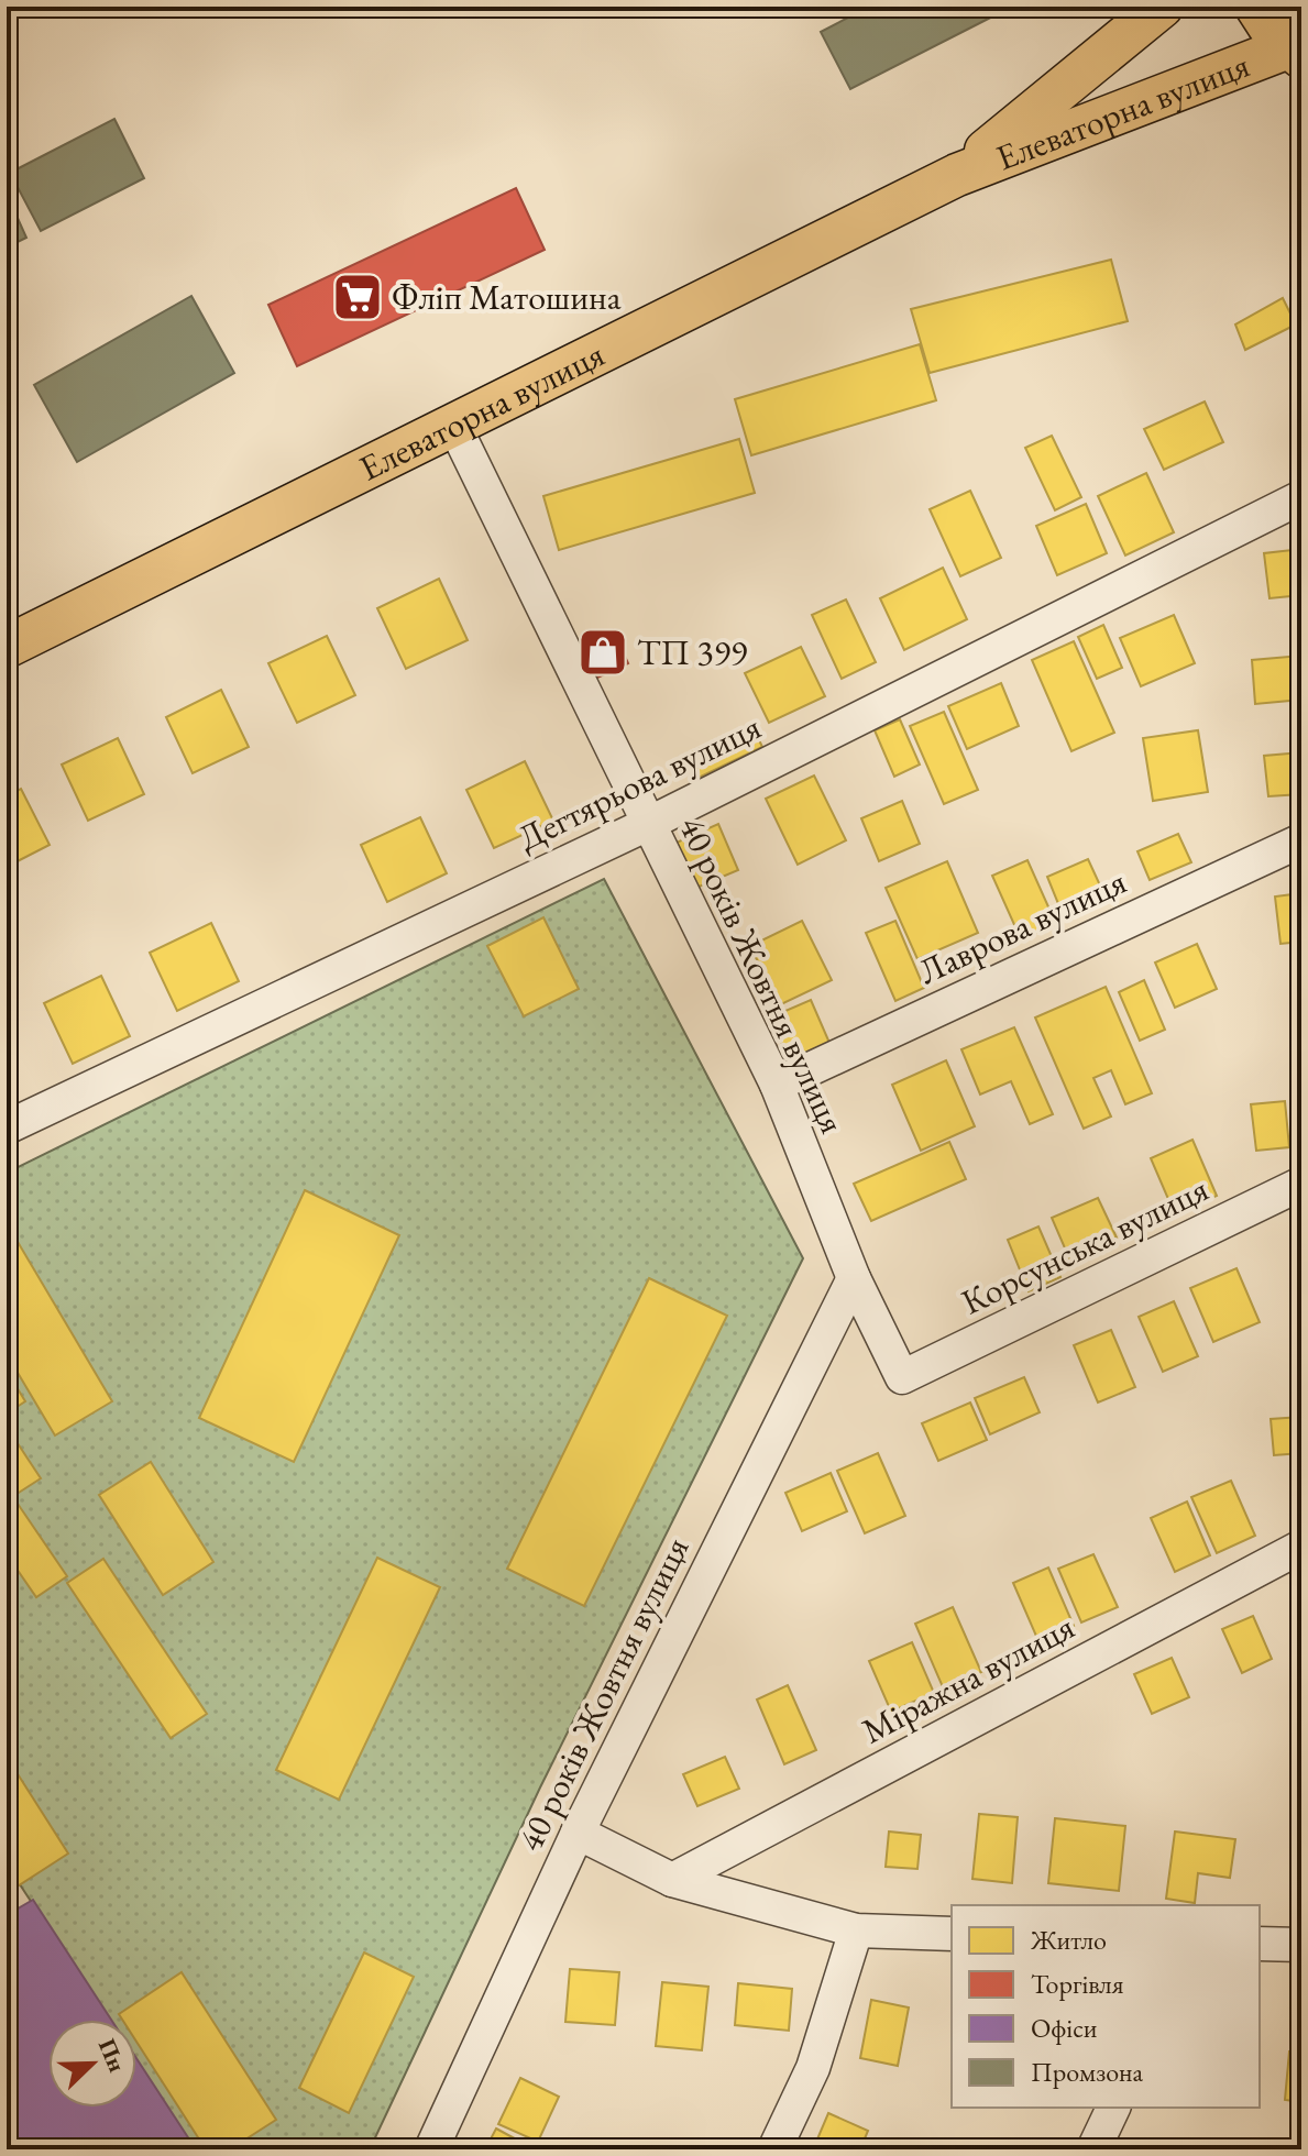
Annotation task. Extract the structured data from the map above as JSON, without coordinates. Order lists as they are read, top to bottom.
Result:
{
  "streets": {
    "main road": ["Елеваторна вулиця"],
    "street": [
      "Дегтярьова вулиця",
      "Лаврова вулиця",
      "40 років Жовтня вулиця",
      "Корсунська вулиця",
      "Міражна вулиця"
    ]
  },
  "crossings": [
    ["Елеваторна вулиця", "40 років Жовтня вулиця"],
    ["Дегтярьова вулиця", "40 років Жовтня вулиця"],
    ["Лаврова вулиця", "40 років Жовтня вулиця"],
    ["40 років Жовтня вулиця", "Корсунська вулиця"]
  ],
  "places": {
    "supermarket": ["Фліп Матошина"],
    "shop": ["ТП 399"]
  },
  "legend": [
    "Житло",
    "Торгівля",
    "Офіси",
    "Промзона"
  ],
  "north": "top right"
}
